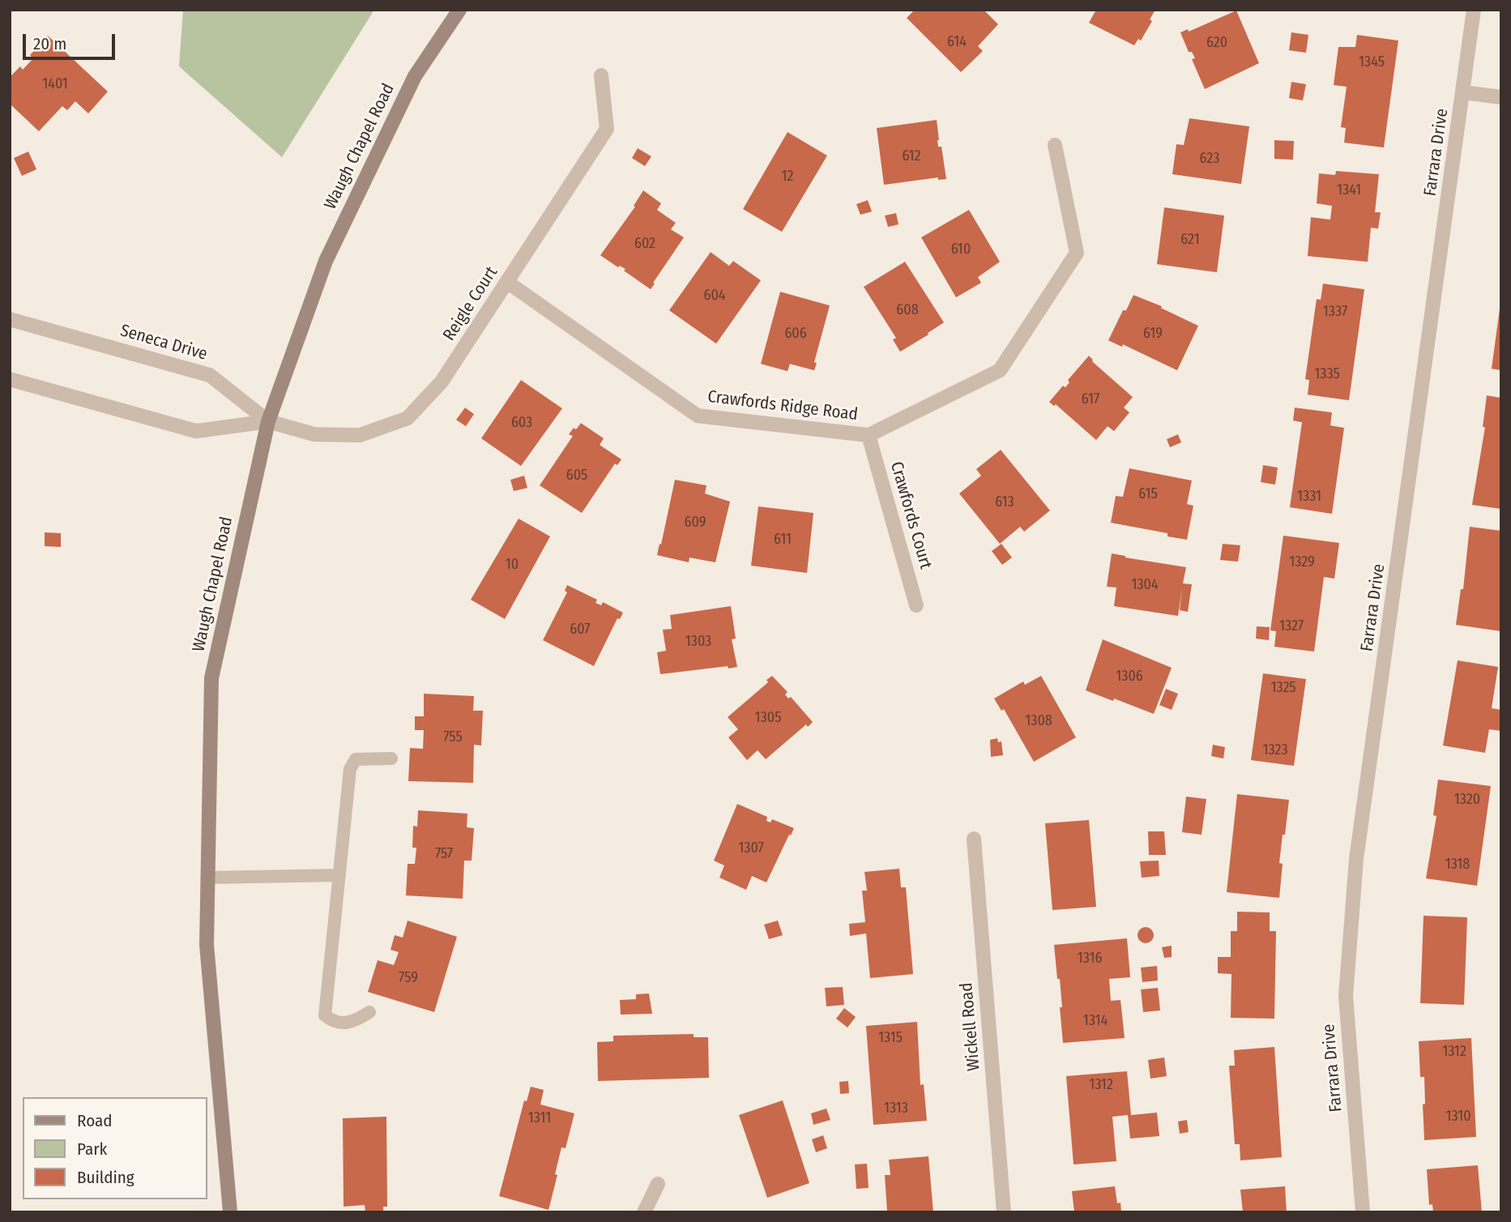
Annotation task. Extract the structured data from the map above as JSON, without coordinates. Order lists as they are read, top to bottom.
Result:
{
  "streets": {
    "main road": ["Waugh Chapel Road"],
    "street": [
      "Farrara Drive",
      "Reigle Court",
      "Seneca Drive",
      "Crawfords Ridge Road",
      "Crawfords Court",
      "Wickell Road"
    ]
  },
  "crossings": [
    ["Waugh Chapel Road", "Reigle Court"],
    ["Waugh Chapel Road", "Seneca Drive"],
    ["Reigle Court", "Seneca Drive"],
    ["Reigle Court", "Crawfords Ridge Road"],
    ["Crawfords Ridge Road", "Crawfords Court"]
  ],
  "house_numbers": [
    "614",
    "620",
    "1345",
    "1401",
    "612",
    "623",
    "12",
    "1341",
    "621",
    "602",
    "610",
    "604",
    "608",
    "1337",
    "606",
    "619",
    "1335",
    "617",
    "603",
    "605",
    "615",
    "1331",
    "613",
    "609",
    "611",
    "1329",
    "10",
    "1304",
    "1327",
    "607",
    "1303",
    "1306",
    "1325",
    "1305",
    "1308",
    "755",
    "1323",
    "1320",
    "1307",
    "757",
    "1318",
    "1316",
    "759",
    "1314",
    "1315",
    "1312",
    "1312",
    "1313",
    "1310",
    "1311"
  ],
  "legend": ["Road", "Park", "Building"],
  "scale_bar": "20 m"
}
